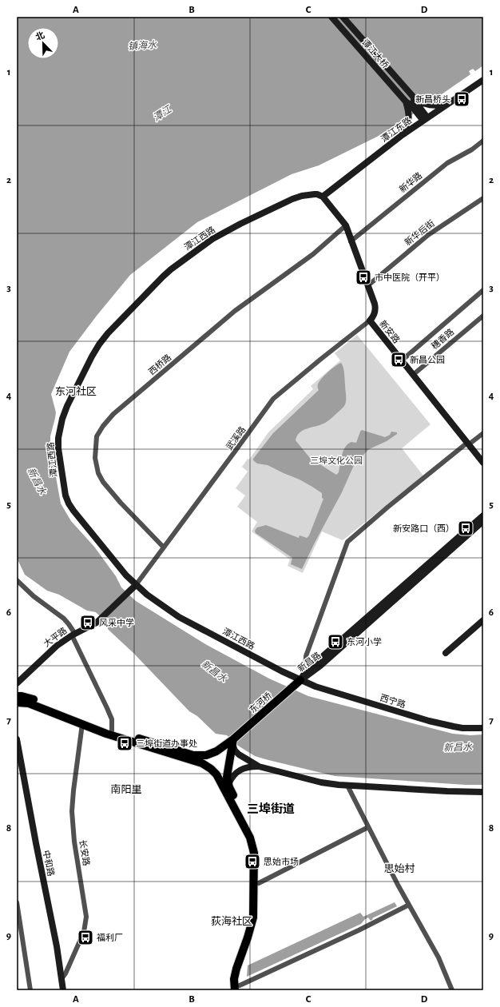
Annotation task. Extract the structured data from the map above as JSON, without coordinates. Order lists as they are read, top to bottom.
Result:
{
  "streets": {
    "main road": ["东河桥"],
    "street": [
      "谭江大桥",
      "潭江东路",
      "新华路",
      "新华后街",
      "潭江西路",
      "新安路",
      "穗香路",
      "西桥路",
      "武溪路",
      "大平路",
      "新昌路",
      "西宁路",
      "长安路",
      "中和路"
    ]
  },
  "crossings": [
    ["谭江大桥", "潭江东路"],
    ["潭江东路", "潭江西路"],
    ["潭江东路", "新安路"],
    ["新华路", "新安路"],
    ["新华后街", "新安路"],
    ["潭江西路", "新安路"],
    ["潭江西路", "武溪路"],
    ["潭江西路", "大平路"],
    ["潭江西路", "新昌路"],
    ["潭江西路", "西宁路"],
    ["潭江西路", "东河桥"],
    ["新安路", "穗香路"],
    ["新安路", "西桥路"],
    ["新安路", "武溪路"],
    ["西桥路", "武溪路"],
    ["武溪路", "大平路"],
    ["新昌路", "西宁路"],
    ["新昌路", "东河桥"],
    ["西宁路", "东河桥"],
    ["长安路", "中和路"]
  ],
  "districts": [
    "东河社区",
    "南阳里",
    "三埠街道",
    "思始村",
    "荻海社区"
  ],
  "water": ["镇海水", "潭江", "新昌水"],
  "parks": ["三埠文化公园"],
  "places": {
    "bus stop": [
      "新昌桥头",
      "市中医院（开平）",
      "新昌公园",
      "新安路口（西）",
      "风采中学",
      "东河小学",
      "三埠街道办事处",
      "思始市场",
      "福利厂"
    ]
  },
  "north": "top left",
  "grid": {
    "columns": [
      "A",
      "B",
      "C",
      "D"
    ],
    "rows": [
      "1",
      "2",
      "3",
      "4",
      "5",
      "6",
      "7",
      "8",
      "9"
    ]
  }
}
